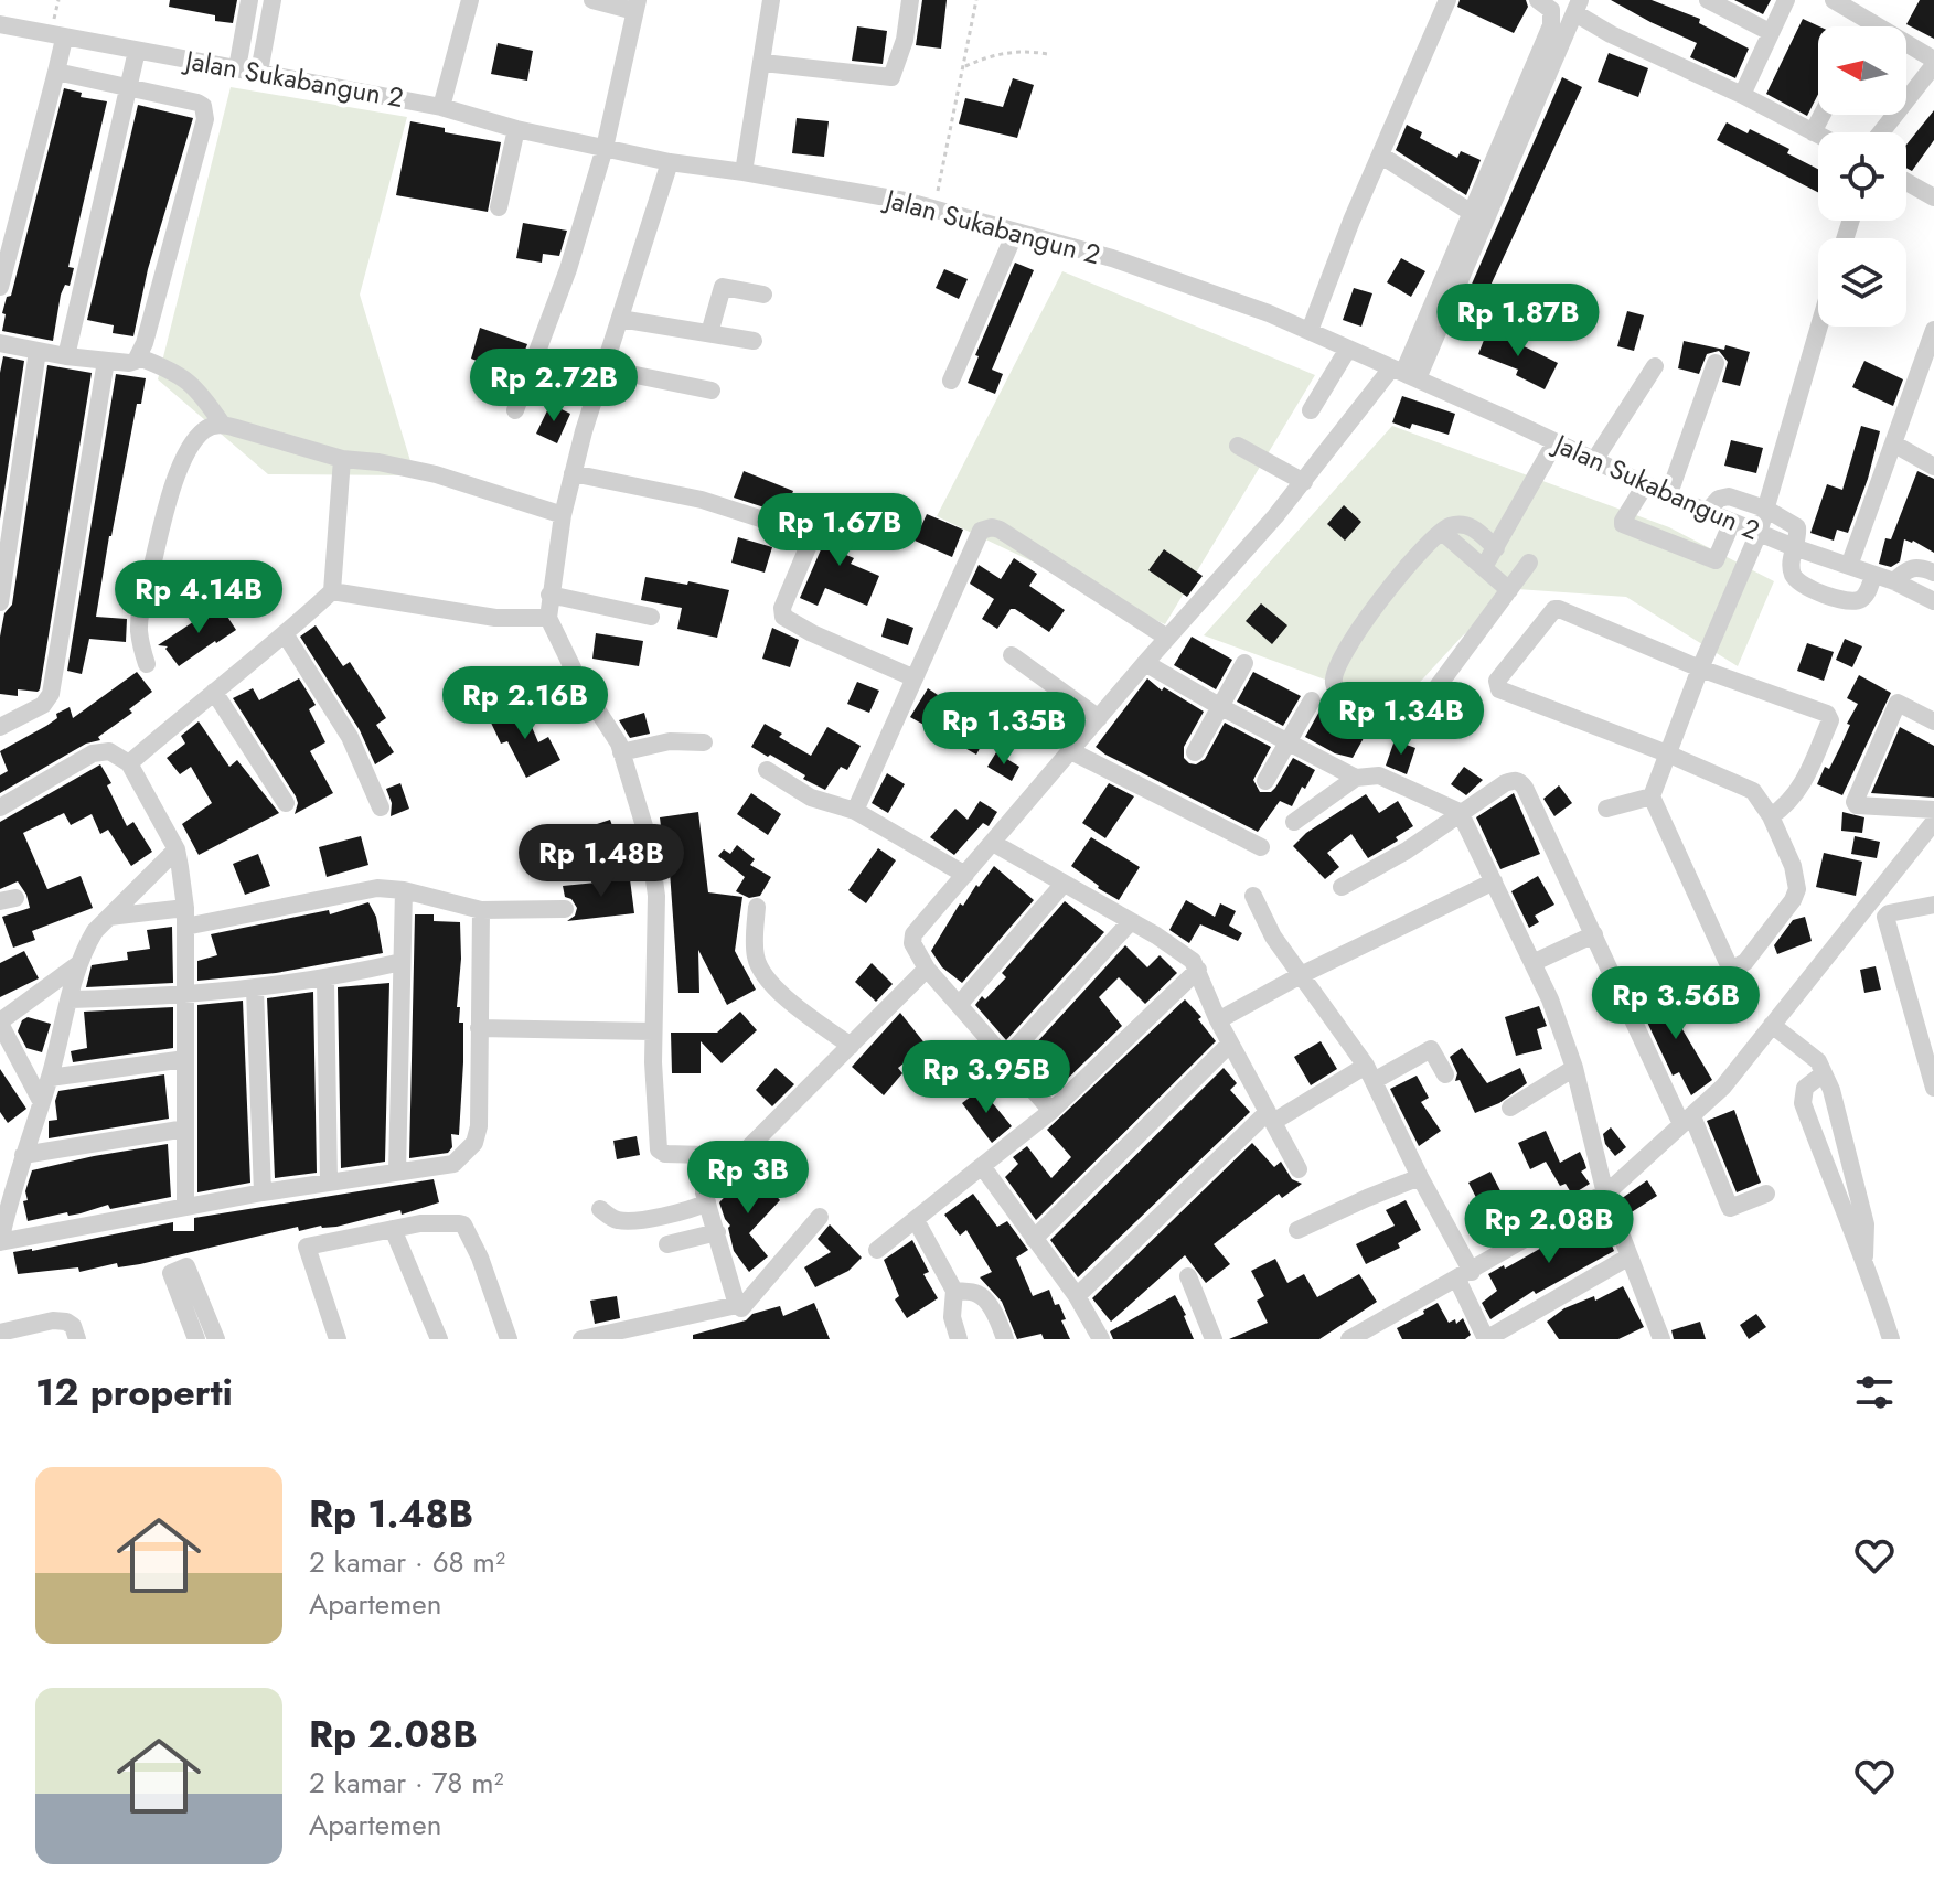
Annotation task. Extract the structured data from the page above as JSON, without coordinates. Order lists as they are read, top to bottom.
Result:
{
  "streets": {
    "street": ["Jalan Sukabangun 2"]
  },
  "north": "left",
  "page": {
    "price": [
      "Rp 1.87B",
      "Rp 2.72B",
      "Rp 1.67B",
      "Rp 4.14B",
      "Rp 2.16B",
      "Rp 1.34B",
      "Rp 1.35B",
      "Rp 1.48B",
      "Rp 3.56B",
      "Rp 3.95B",
      "Rp 3B",
      "Rp 2.08B"
    ],
    "heading": "12 properti",
    "list": [
      {
        "name": "Rp 1.48B",
        "note": "2 kamar · 68 m² · Apartemen"
      },
      {
        "name": "Rp 2.08B",
        "note": "2 kamar · 78 m² · Apartemen"
      }
    ]
  }
}
